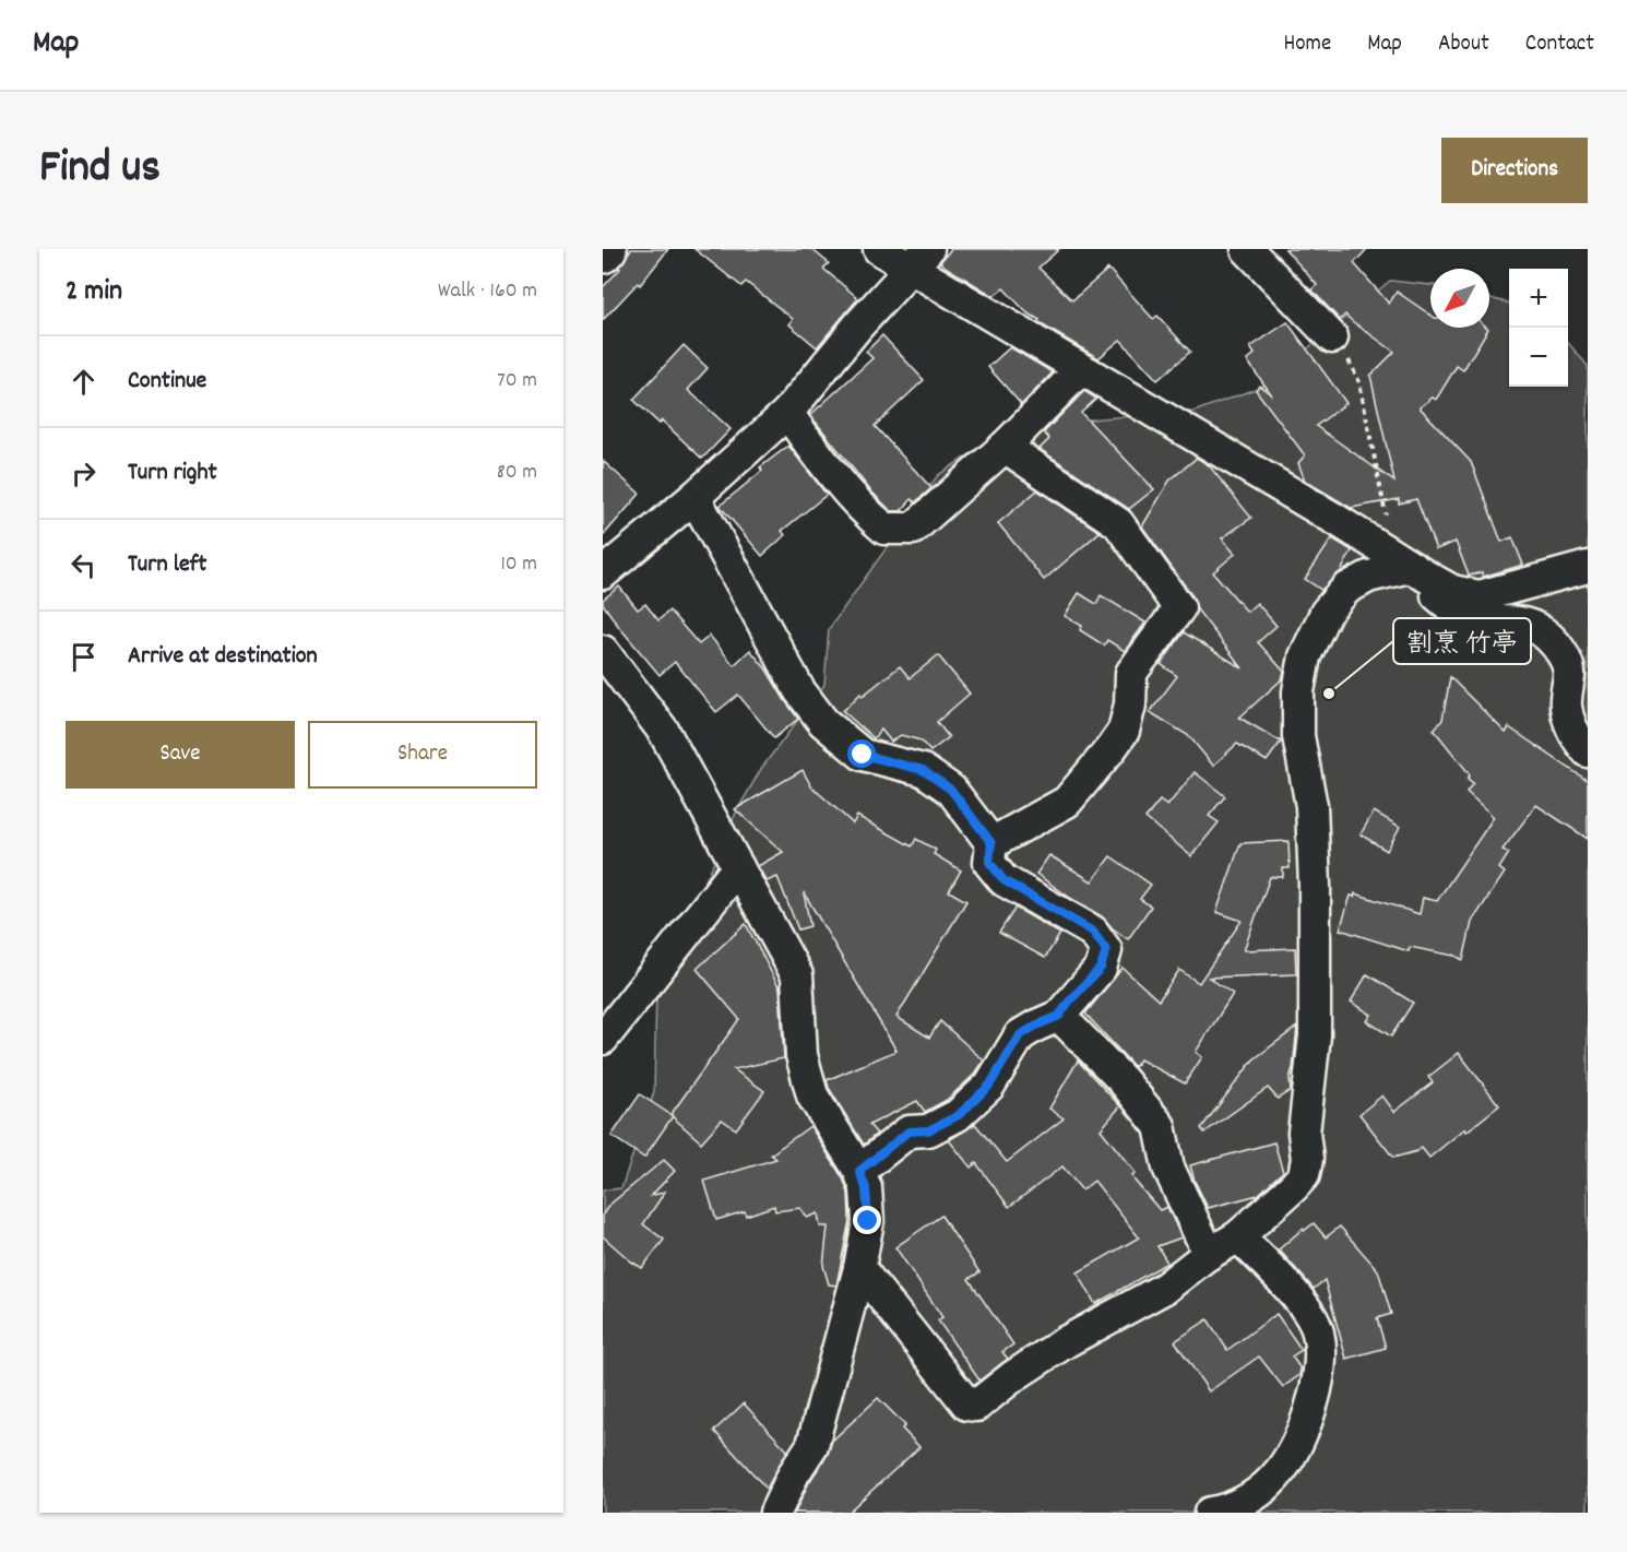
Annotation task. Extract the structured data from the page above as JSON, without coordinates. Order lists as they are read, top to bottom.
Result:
{
  "places": ["割烹 竹亭"],
  "north": "bottom left",
  "page": {
    "header": "Map",
    "nav": [
      "Home",
      "Map",
      "About",
      "Contact"
    ],
    "title": "Find us",
    "buttons": [
      "Directions",
      ["Save", "Share"]
    ],
    "heading": ["2 min", "Walk · 160 m"],
    "map_buttons": ["+", "−"],
    "list": [
      ["Continue", "70 m"],
      ["Turn right", "80 m"],
      ["Turn left", "10 m"],
      "Arrive at destination"
    ]
  }
}
